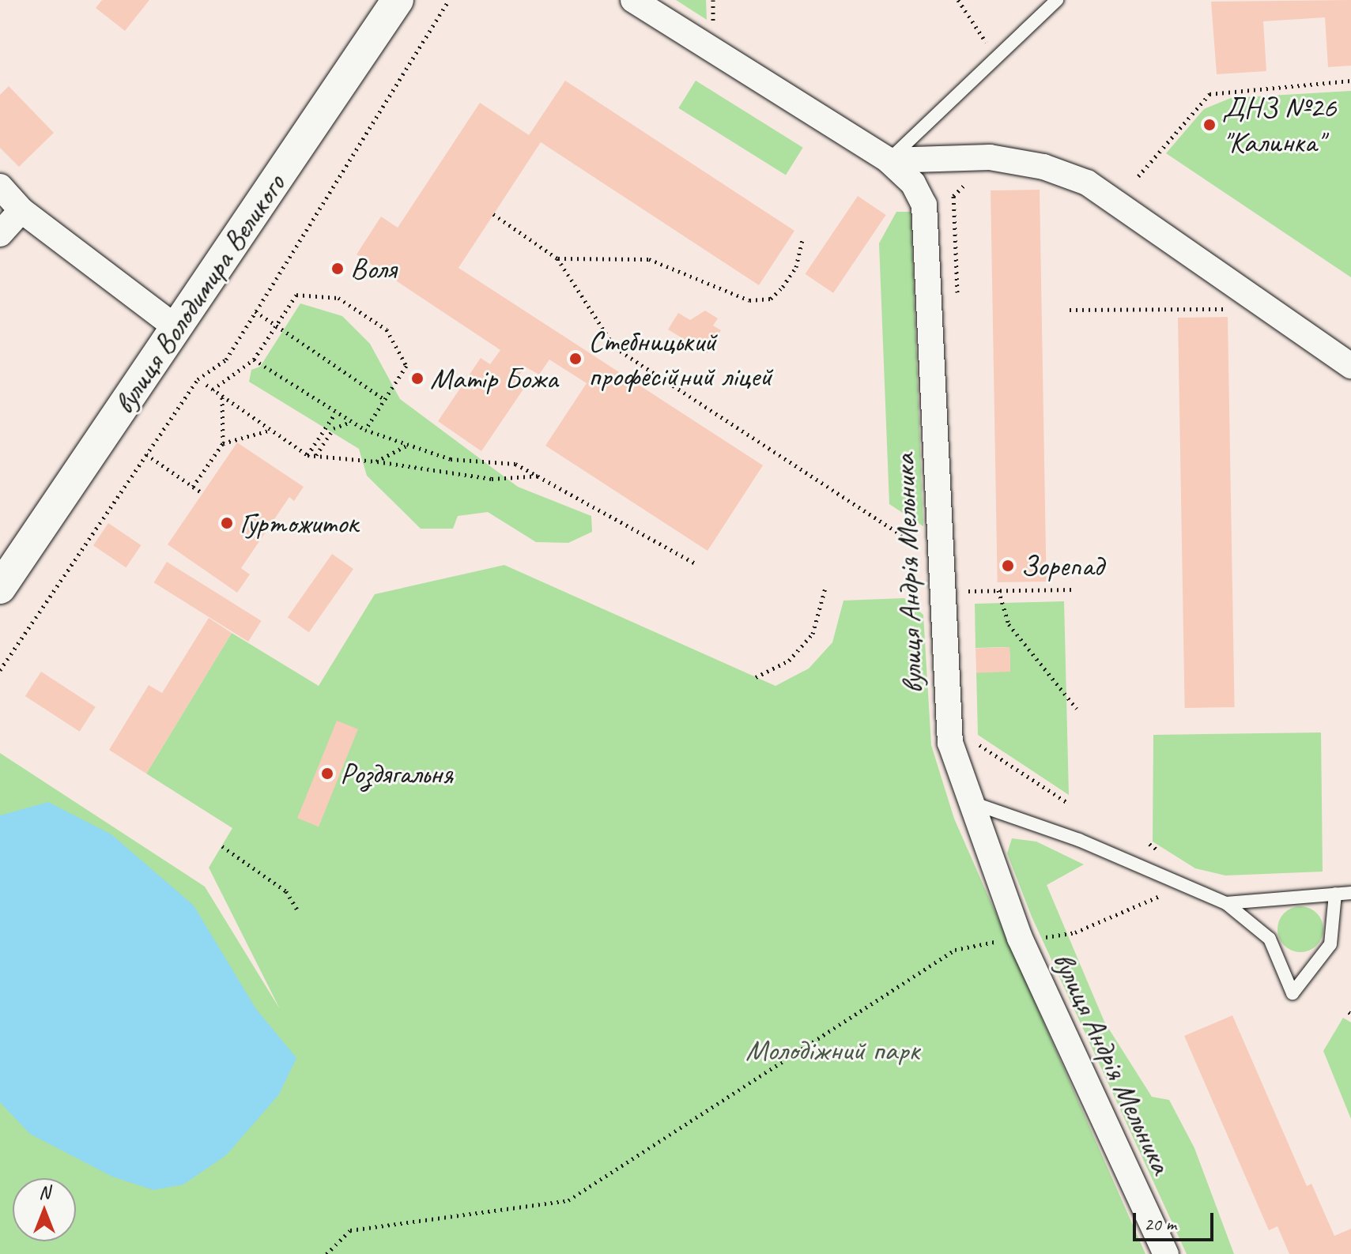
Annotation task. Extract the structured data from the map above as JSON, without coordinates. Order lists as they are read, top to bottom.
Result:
{
  "streets": {
    "street": ["вулиця Володимира Великого", "вулиця Андрія Мельника"]
  },
  "parks": ["Молодіжний парк"],
  "places": [
    "ДНЗ №26 \"Калинка\"",
    "Воля",
    "Стебницький професійний ліцей",
    "Матір Божа",
    "Гуртожиток",
    "Зорепад",
    "Роздягальня"
  ],
  "scale_bar": "20 m",
  "north": "top"
}
